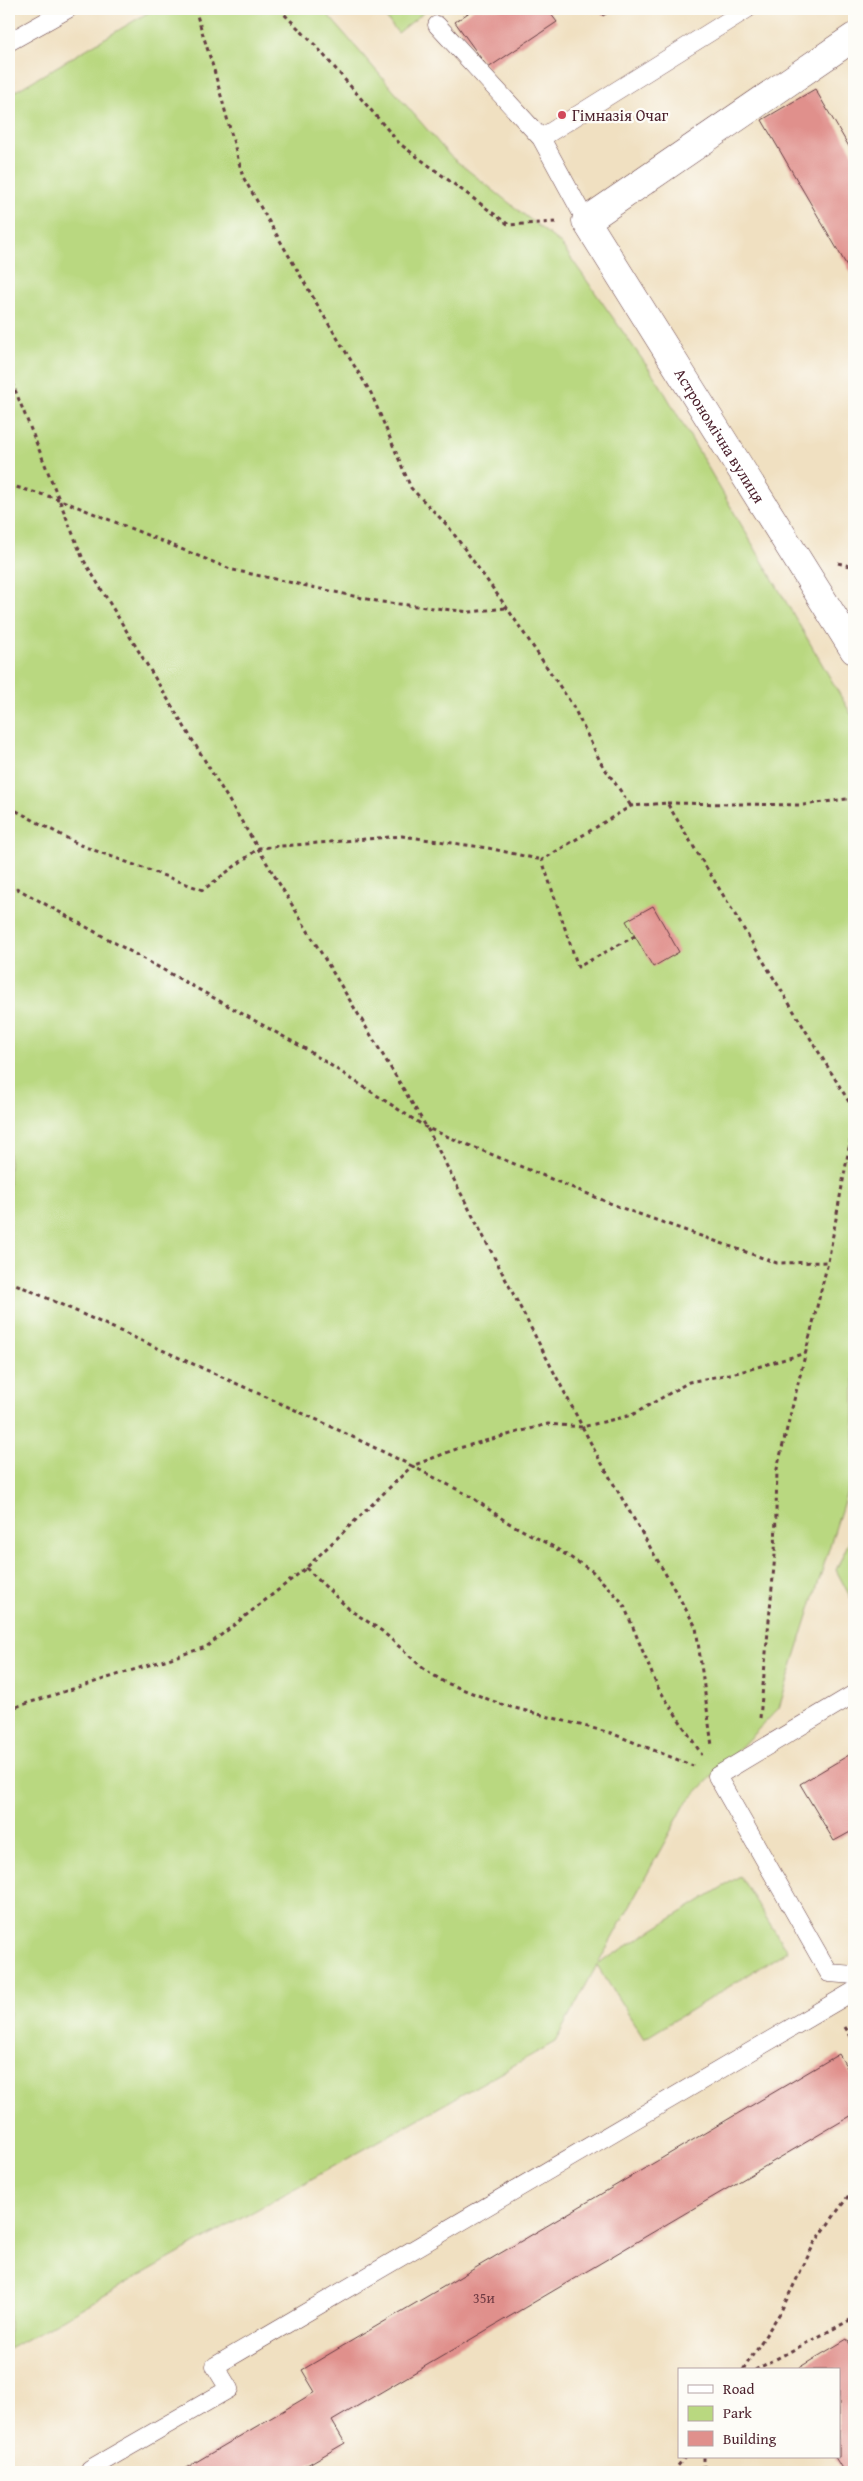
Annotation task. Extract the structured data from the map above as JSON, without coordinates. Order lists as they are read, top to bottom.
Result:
{
  "streets": {
    "street": ["Астрономічна вулиця"]
  },
  "places": ["Гімназія Очаг"],
  "house_numbers": ["35и"],
  "legend": ["Road", "Park", "Building"]
}
